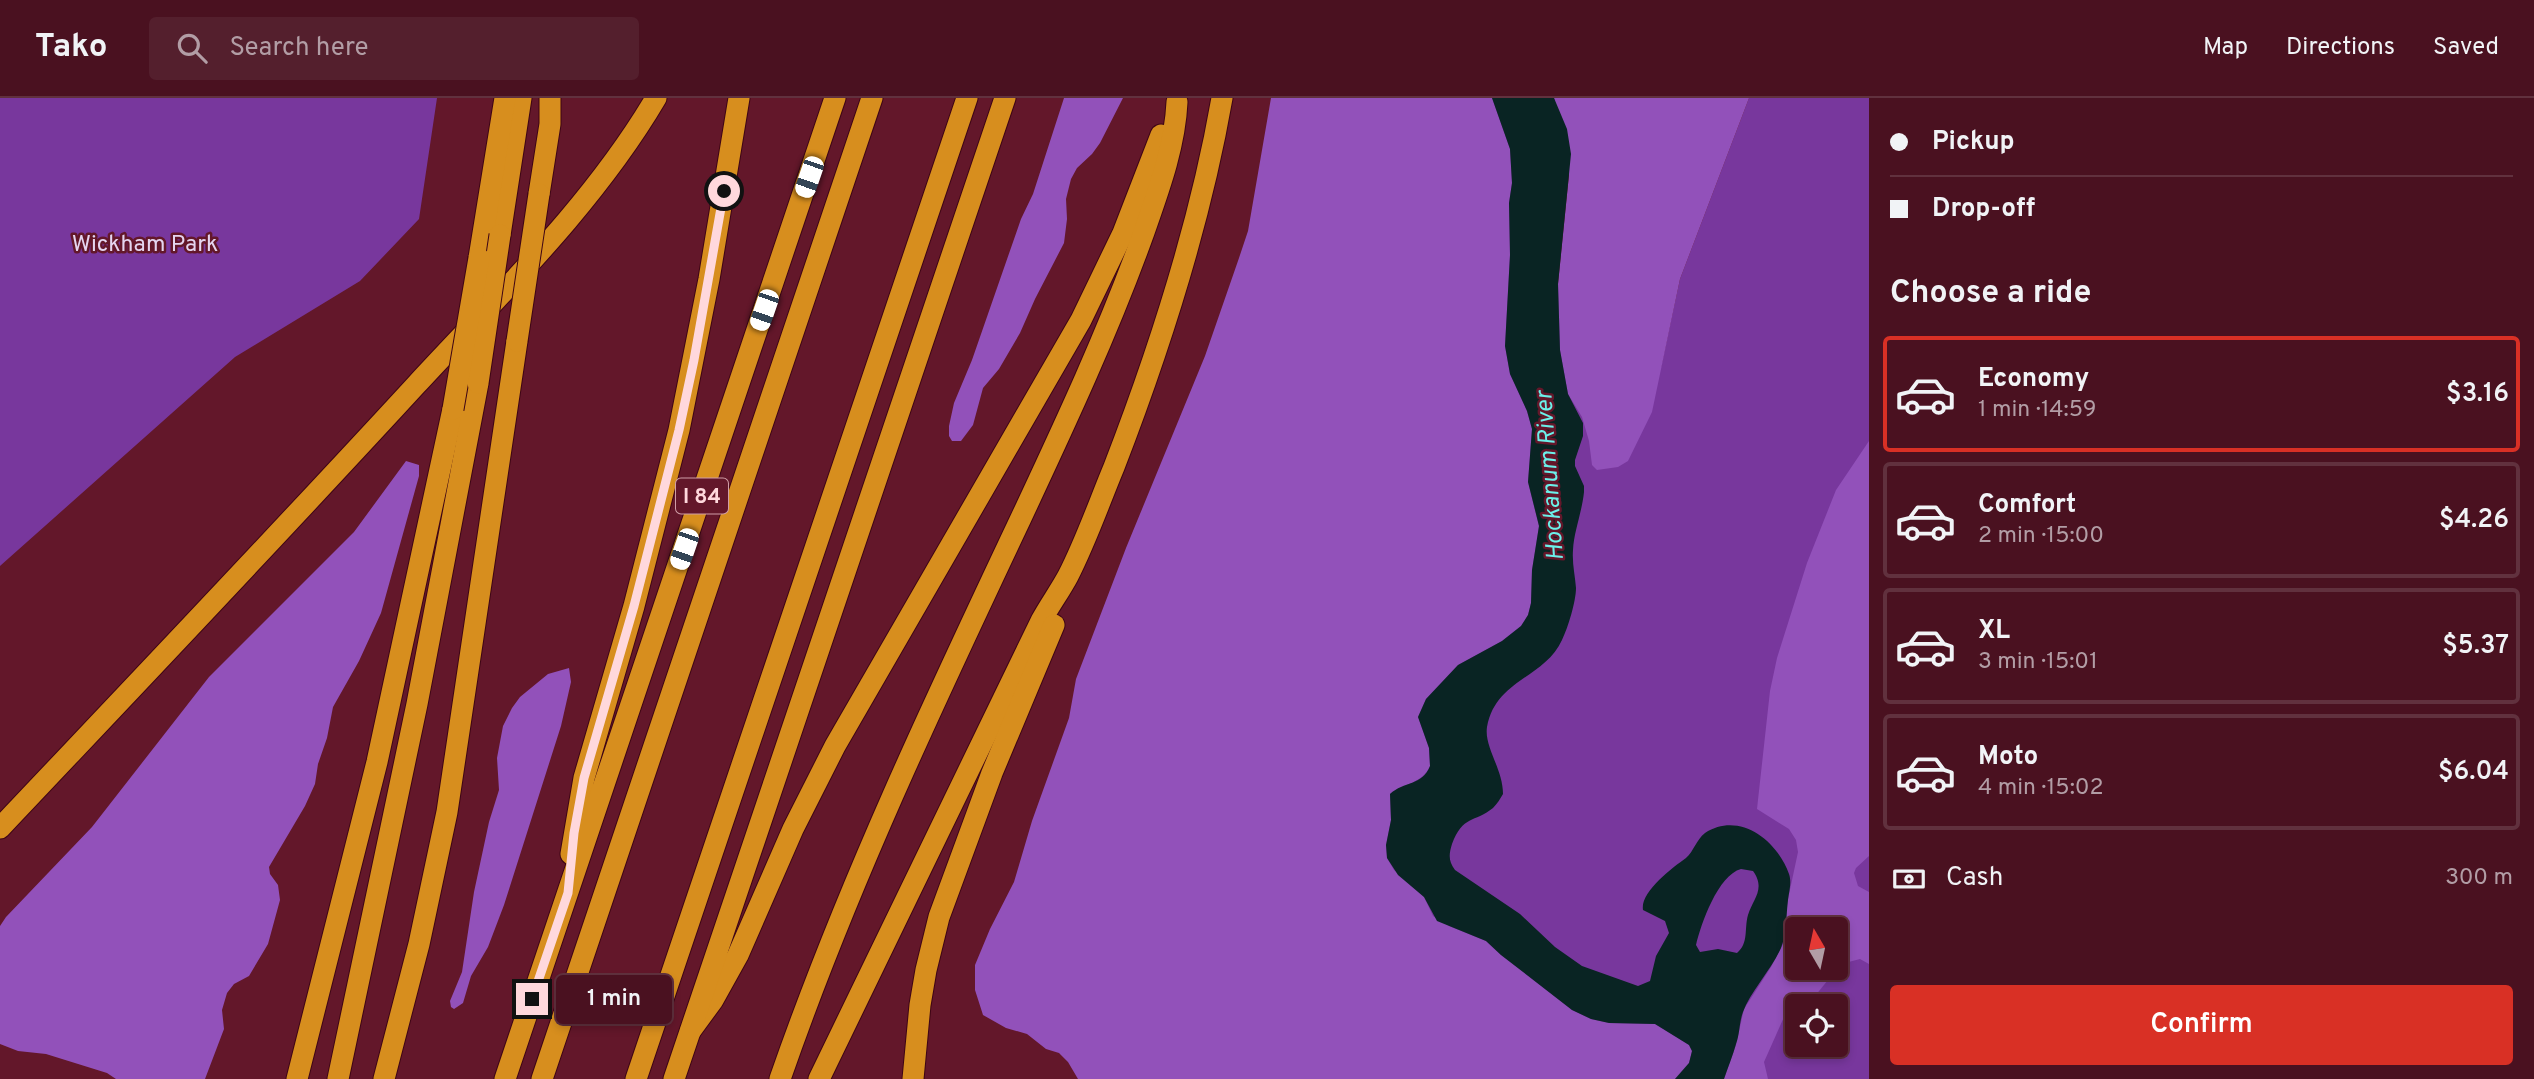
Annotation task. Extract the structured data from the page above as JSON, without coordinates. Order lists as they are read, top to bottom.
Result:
{
  "streets": {
    "highway": ["I 84"]
  },
  "water": ["Hockanum River"],
  "parks": ["Wickham Park"],
  "north": "top",
  "page": {
    "header": "Tako",
    "search": "Search here",
    "nav": ["Map", "Directions", "Saved"],
    "banner": ["Pickup", "Drop-off"],
    "heading": "Choose a ride",
    "list": [
      {
        "name": "Economy",
        "note": "1 min · 14:59",
        "value": "$3.16"
      },
      {
        "name": "Comfort",
        "note": "2 min · 15:00",
        "value": "$4.26"
      },
      {
        "name": "XL",
        "note": "3 min · 15:01",
        "value": "$5.37"
      },
      {
        "name": "Moto",
        "note": "4 min · 15:02",
        "value": "$6.04"
      }
    ],
    "pay": ["Cash", "300 m"],
    "buttons": "Confirm",
    "bubble": "1 min"
  }
}
